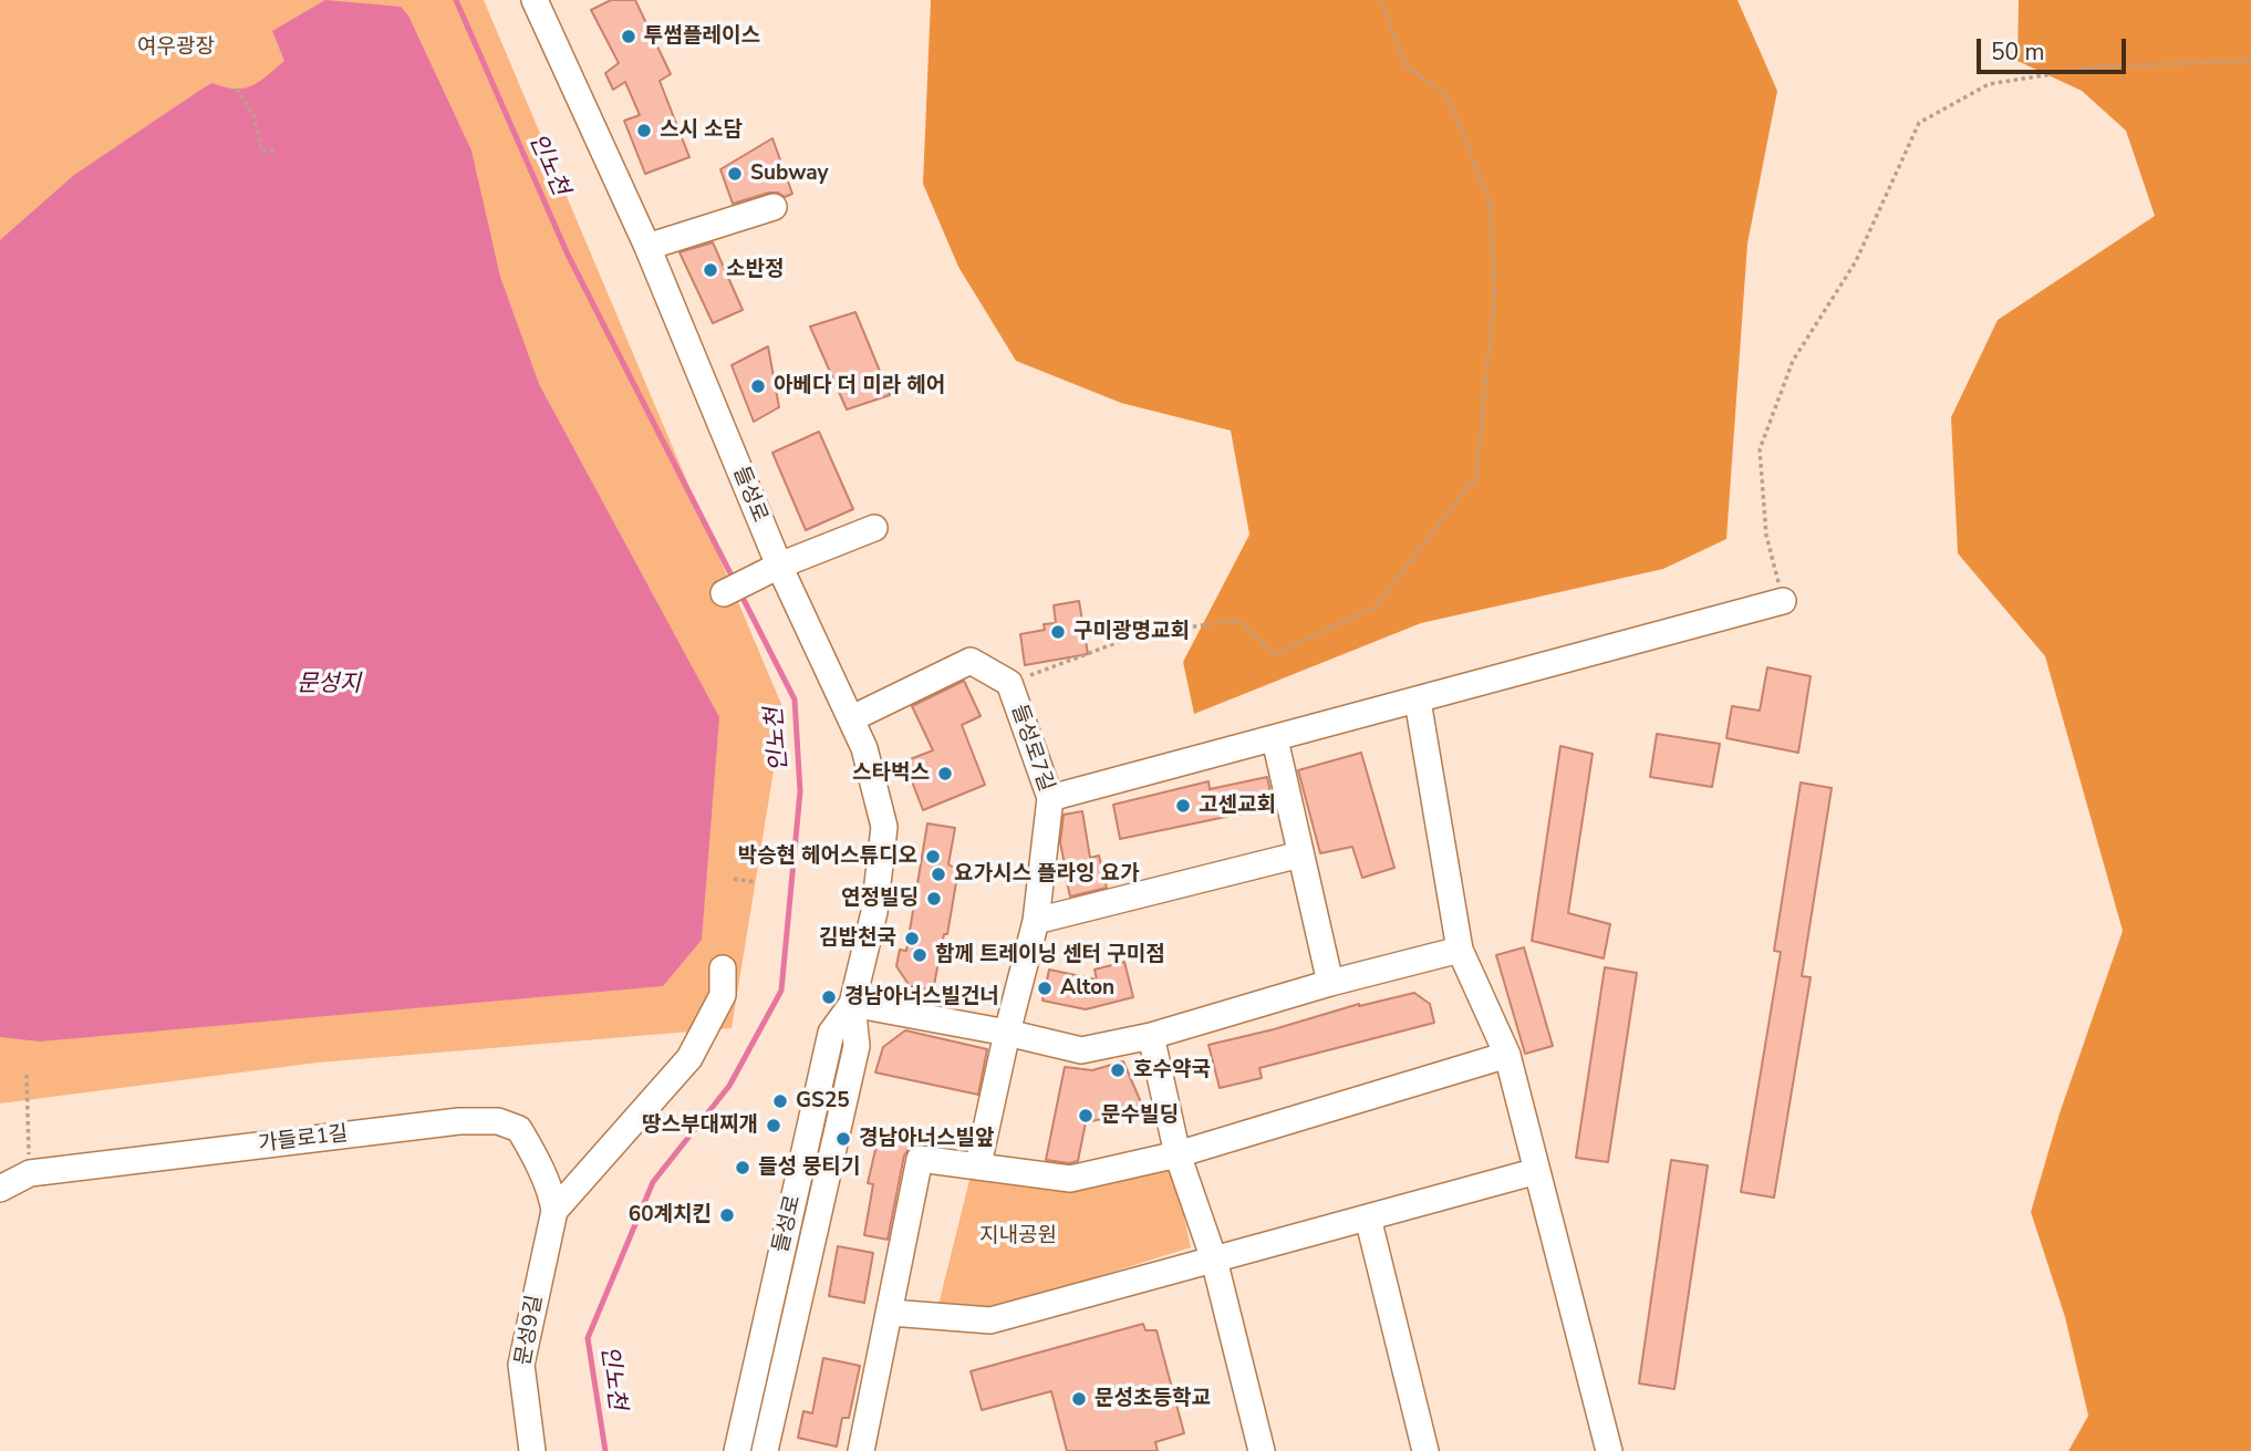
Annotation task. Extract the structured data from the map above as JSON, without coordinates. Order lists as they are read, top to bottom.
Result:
{
  "streets": {
    "street": [
      "들성로",
      "들성로7길",
      "가들로1길",
      "문성9길"
    ]
  },
  "crossings": [
    ["들성로", "들성로7길"],
    ["가들로1길", "문성9길"]
  ],
  "water": ["인노천", "문성지"],
  "parks": ["여우광장", "지내공원"],
  "places": [
    "투썸플레이스",
    "스시 소담",
    "Subway",
    "소반정",
    "아베다 더 미라 헤어",
    "구미광명교회",
    "스타벅스",
    "고센교회",
    "박승현 헤어스튜디오",
    "요가시스 플라잉 요가",
    "연정빌딩",
    "김밥천국",
    "함께 트레이닝 센터 구미점",
    "Alton",
    "경남아너스빌건너",
    "호수약국",
    "GS25",
    "문수빌딩",
    "땅스부대찌개",
    "경남아너스빌앞",
    "들성 뭉티기",
    "60계치킨",
    "문성초등학교"
  ],
  "scale_bar": "50 m"
}
